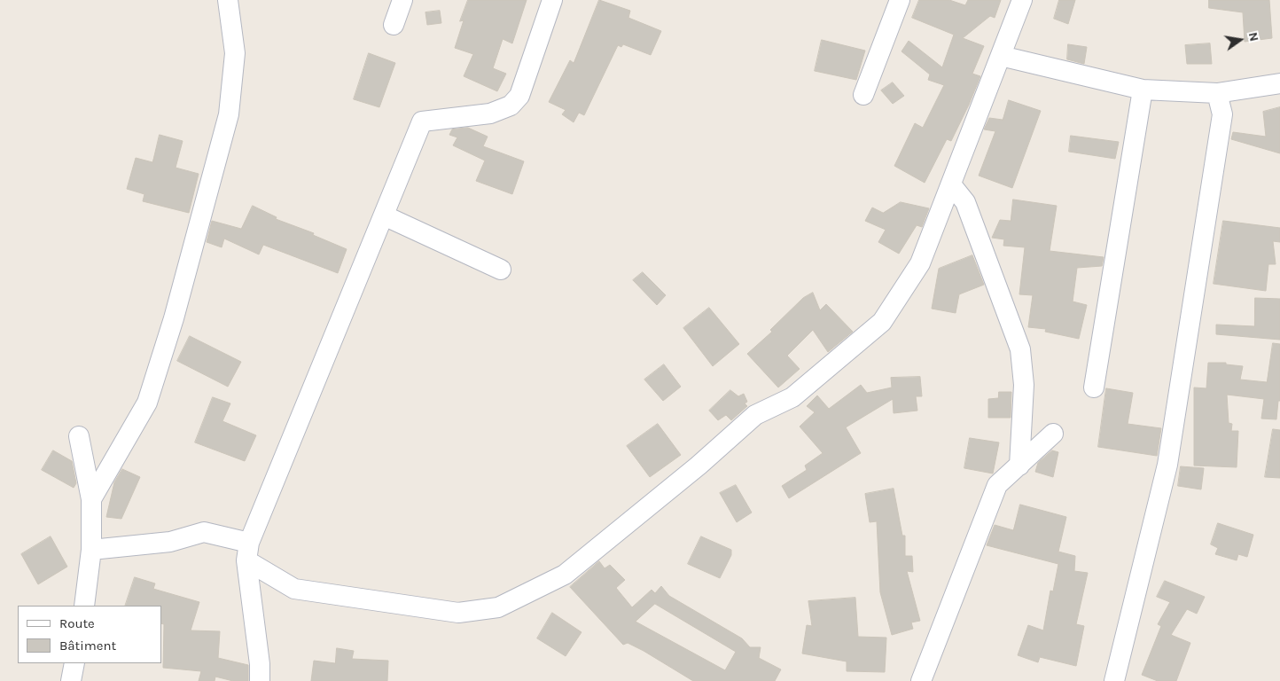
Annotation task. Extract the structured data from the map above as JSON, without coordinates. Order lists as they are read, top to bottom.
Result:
{
  "legend": ["Route", "Bâtiment"],
  "north": "right"
}
